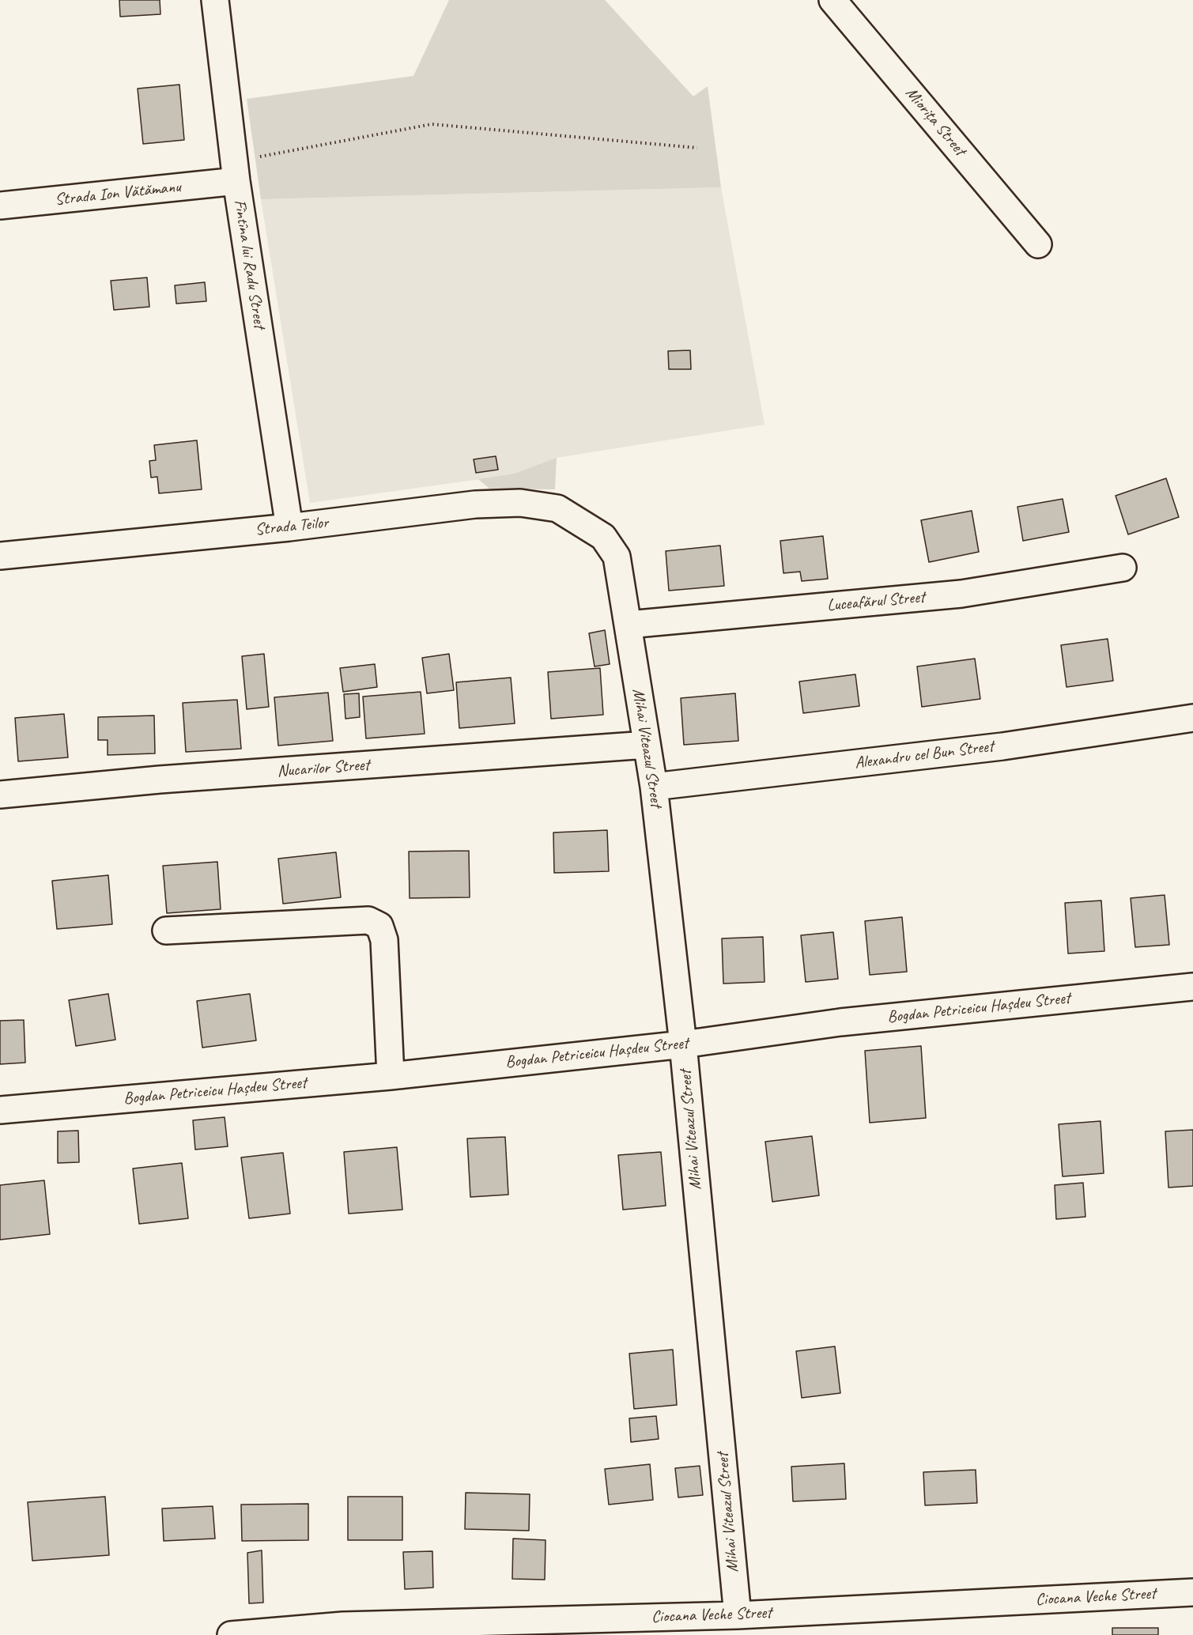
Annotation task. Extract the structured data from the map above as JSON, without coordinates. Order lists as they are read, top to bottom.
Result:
{
  "streets": {
    "street": [
      "Miorița Street",
      "Strada Ion Vătămanu",
      "Fîntîna lui Radu Street",
      "Strada Teilor",
      "Luceafărul Street",
      "Mihai Viteazul Street",
      "Alexandru cel Bun Street",
      "Nucarilor Street",
      "Bogdan Petriceicu Hașdeu Street",
      "Ciocana Veche Street"
    ]
  },
  "crossings": [
    ["Strada Ion Vătămanu", "Fîntîna lui Radu Street"],
    ["Fîntîna lui Radu Street", "Strada Teilor"],
    ["Strada Teilor", "Mihai Viteazul Street"],
    ["Luceafărul Street", "Mihai Viteazul Street"],
    ["Mihai Viteazul Street", "Alexandru cel Bun Street"],
    ["Mihai Viteazul Street", "Nucarilor Street"],
    ["Mihai Viteazul Street", "Bogdan Petriceicu Hașdeu Street"],
    ["Mihai Viteazul Street", "Ciocana Veche Street"]
  ]
}
